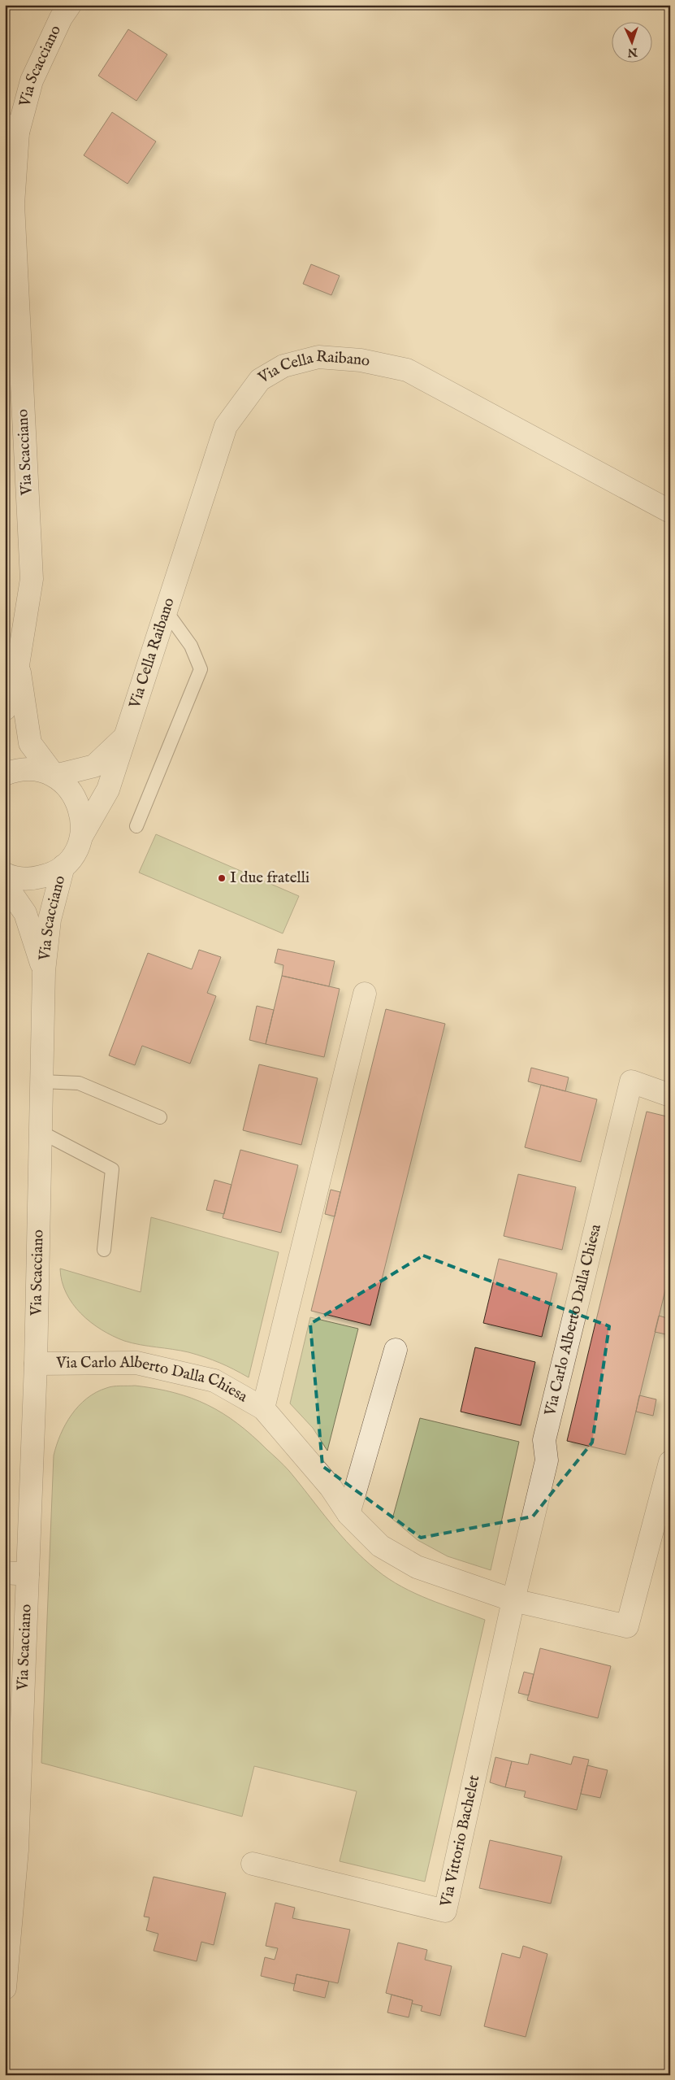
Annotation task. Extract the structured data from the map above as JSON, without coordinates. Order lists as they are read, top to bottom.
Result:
{
  "streets": {
    "street": [
      "Via Scacciano",
      "Via Cella Raibano",
      "Via Carlo Alberto Dalla Chiesa",
      "Via Vittorio Bachelet"
    ]
  },
  "crossings": [
    ["Via Scacciano", "Via Cella Raibano"],
    ["Via Scacciano", "Via Carlo Alberto Dalla Chiesa"],
    ["Via Carlo Alberto Dalla Chiesa", "Via Vittorio Bachelet"]
  ],
  "places": ["I due fratelli"],
  "north": "bottom"
}
